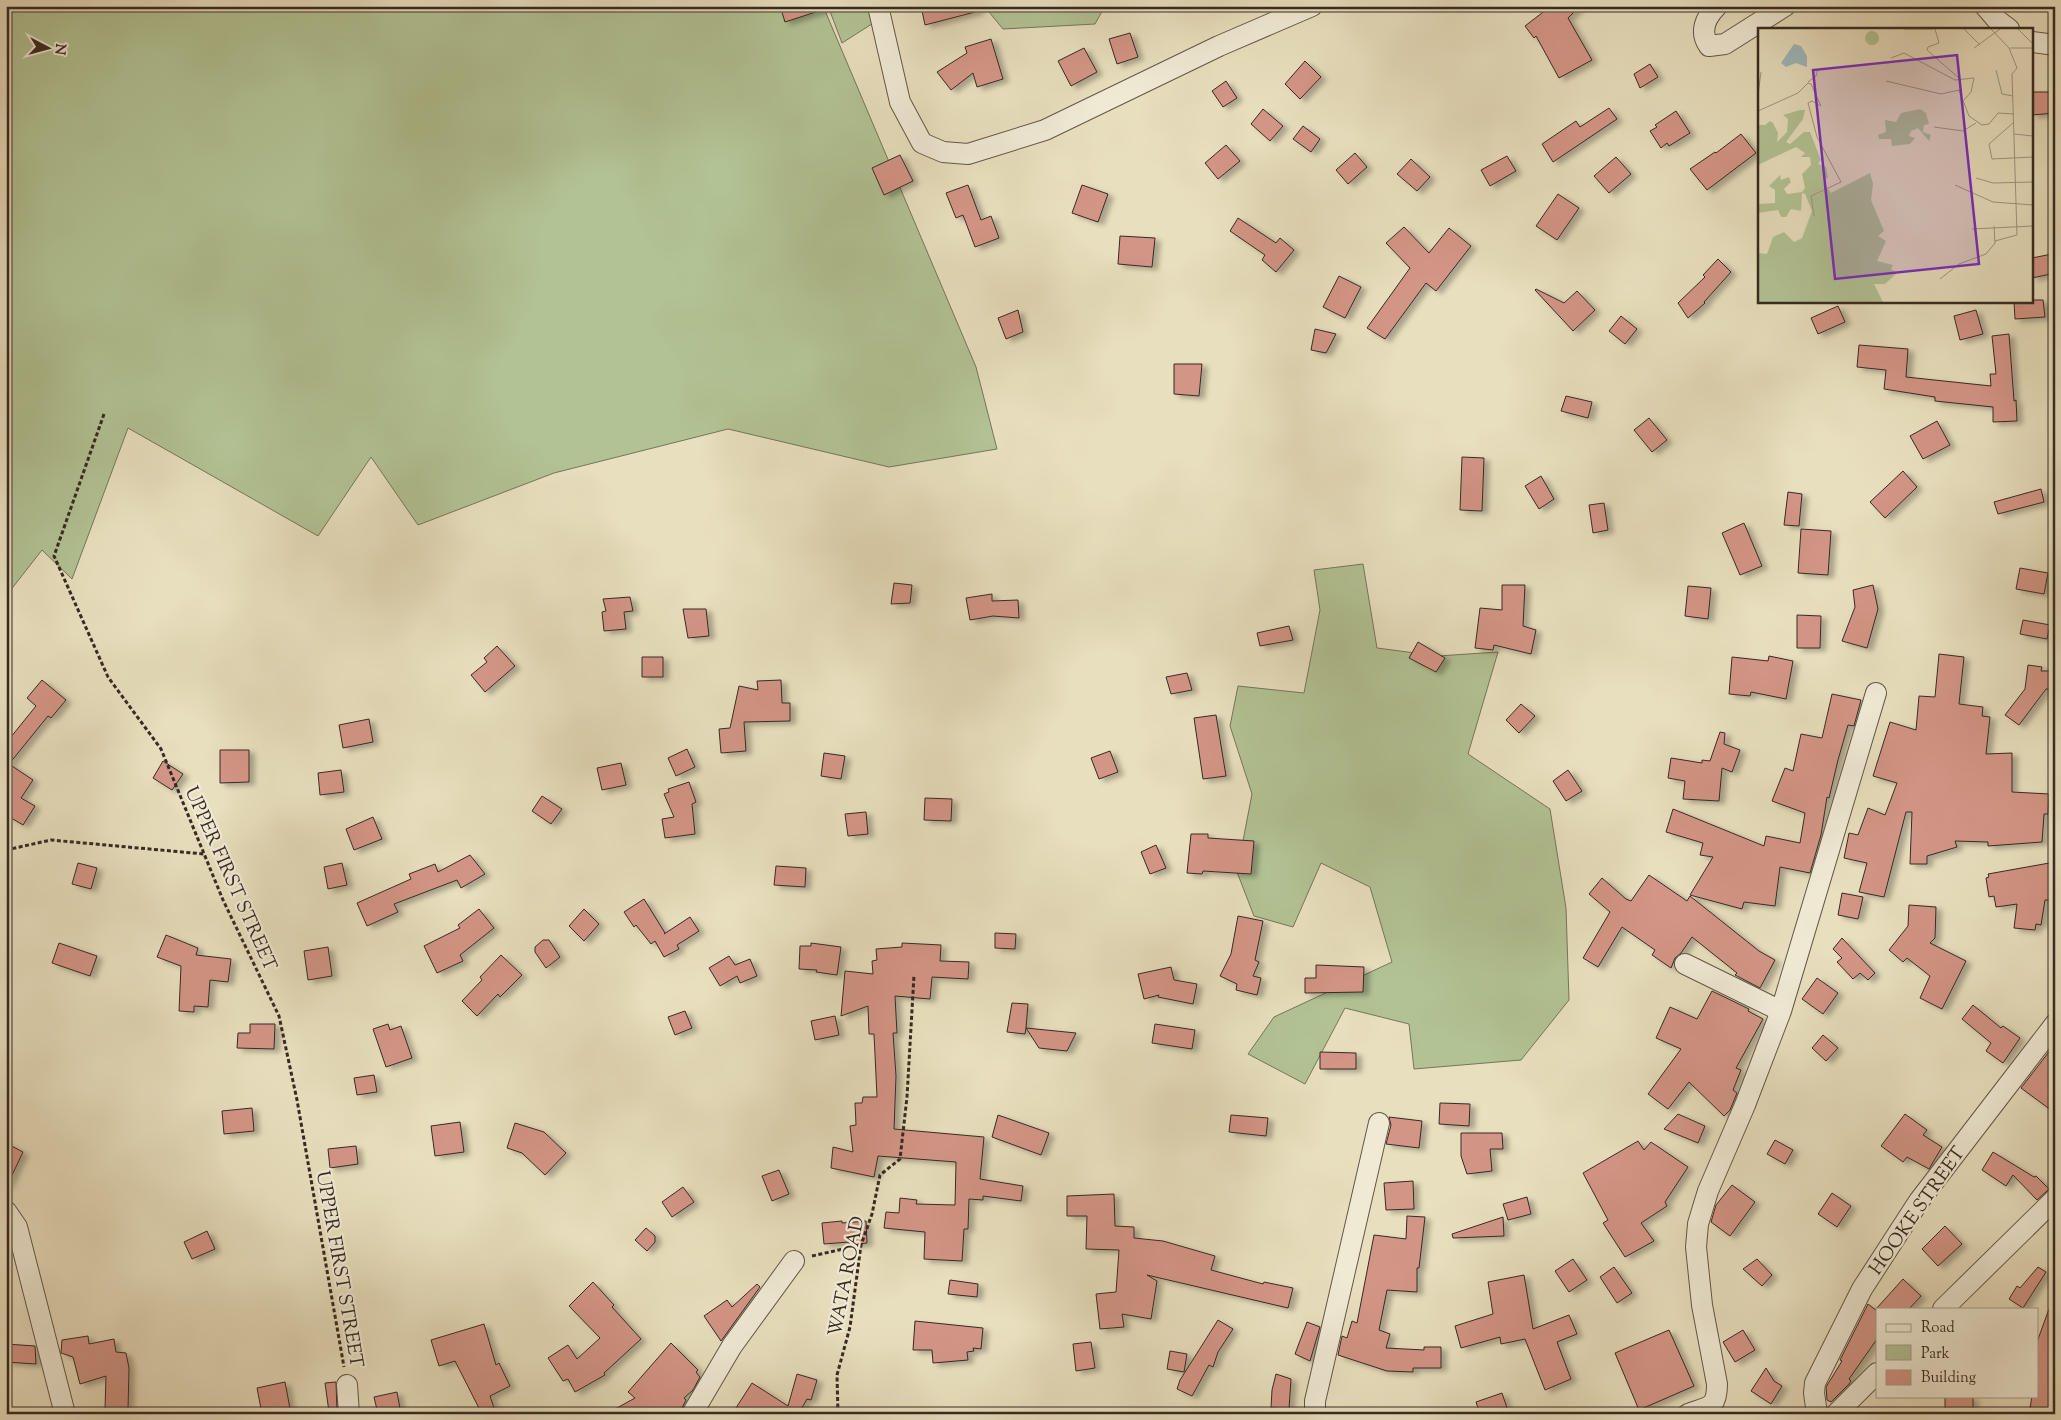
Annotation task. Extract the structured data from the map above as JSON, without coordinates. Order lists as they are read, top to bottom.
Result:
{
  "streets": {
    "street": ["HOOKE STREET"],
    "path": ["UPPER FIRST STREET", "WATA ROAD"]
  },
  "legend": ["Road", "Park", "Building"],
  "north": "right"
}
